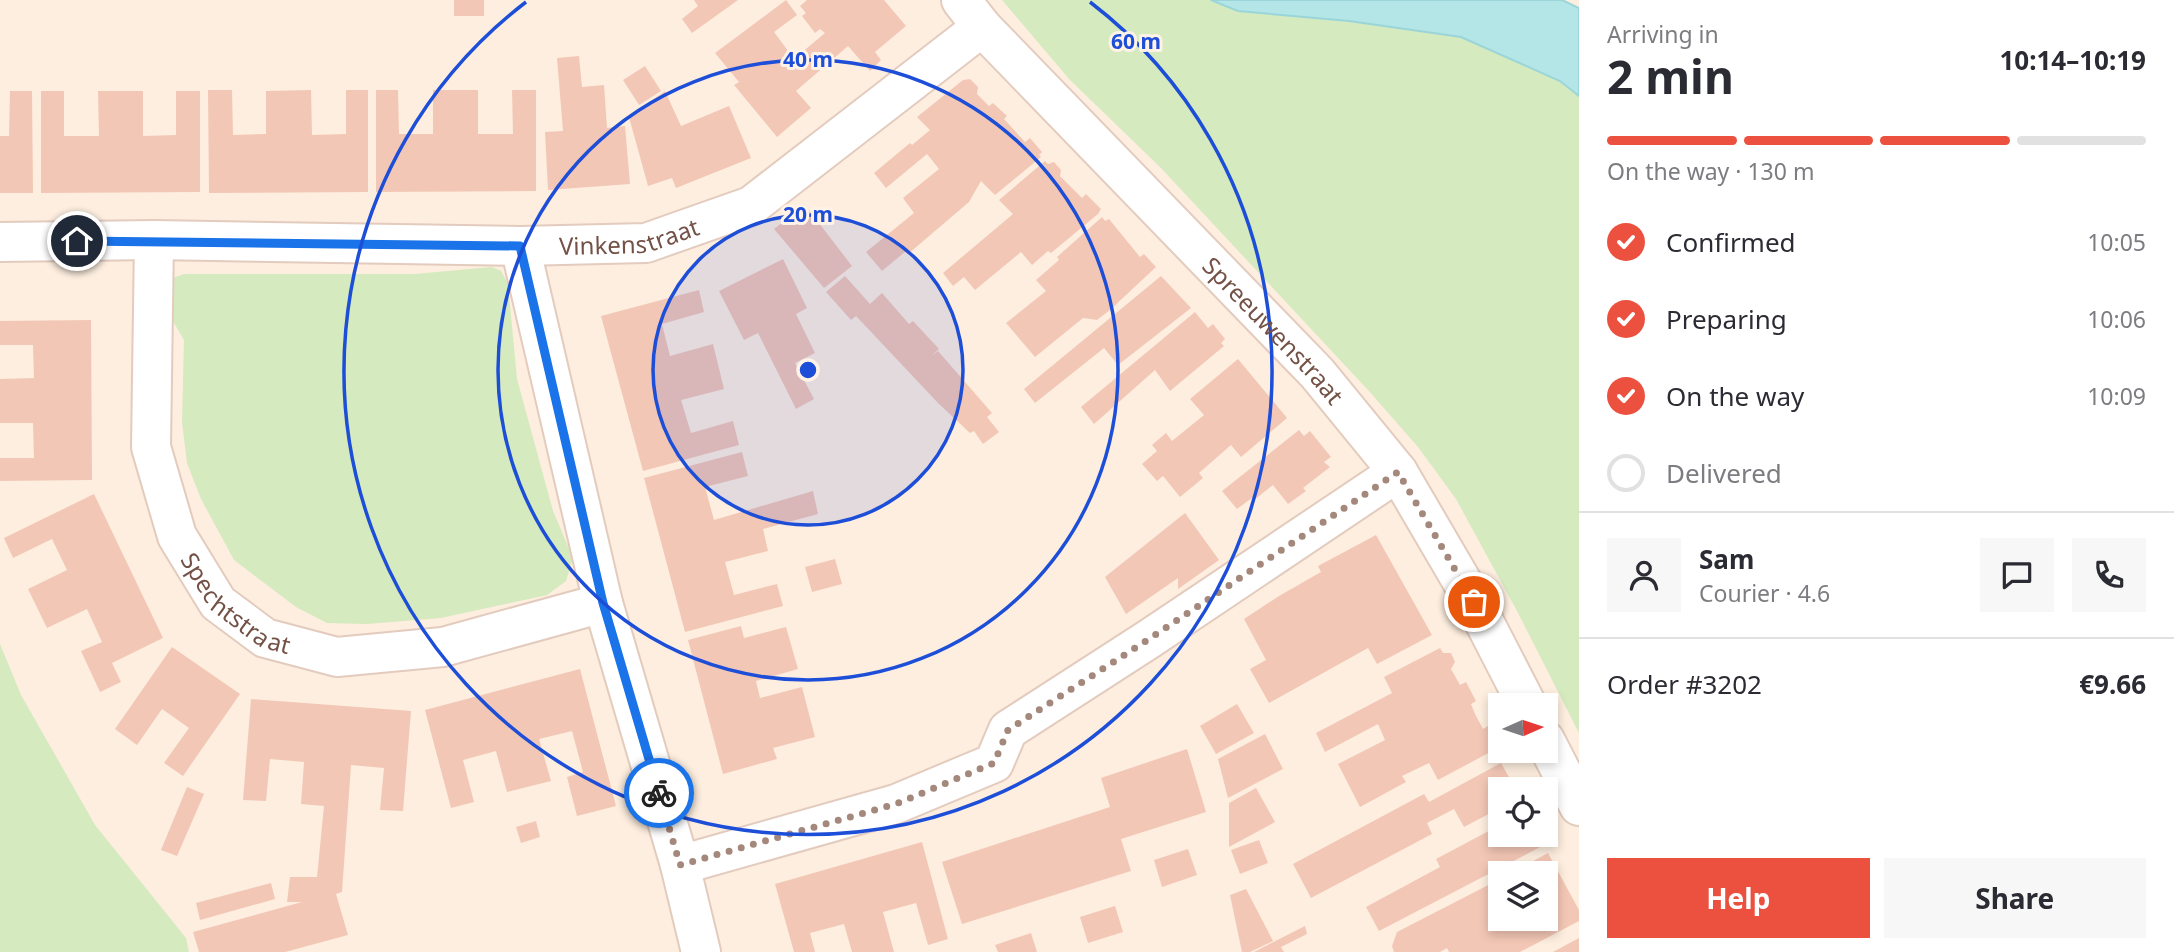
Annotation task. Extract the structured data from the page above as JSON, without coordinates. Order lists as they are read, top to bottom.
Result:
{
  "streets": {
    "street": ["Vinkenstraat", "Spreeuwenstraat", "Spechtstraat"]
  },
  "crossings": [
    ["Vinkenstraat", "Spreeuwenstraat"],
    ["Vinkenstraat", "Spechtstraat"]
  ],
  "north": "right",
  "page": {
    "heading": ["2 min", "Arriving in", "10:14–10:19"],
    "panel": [
      "Sam",
      "Courier · 4.6",
      "Order #3202",
      "€9.66"
    ],
    "bar": "On the way · 130 m",
    "list": [
      ["Confirmed", "10:05"],
      ["Preparing", "10:06"],
      ["On the way", "10:09"],
      "Delivered"
    ],
    "buttons": ["Help", "Share"]
  },
  "rings": ["60 m", "40 m", "20 m"]
}
